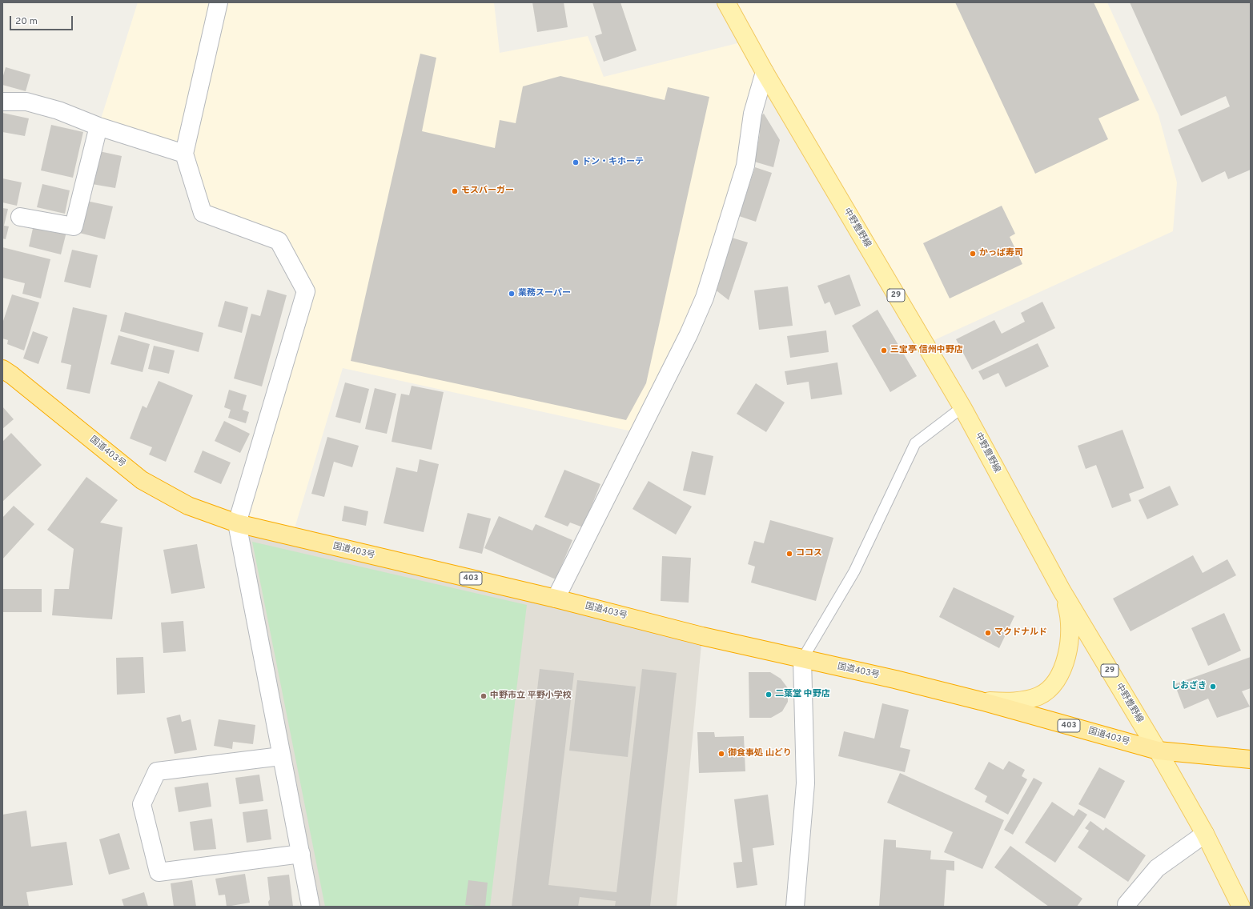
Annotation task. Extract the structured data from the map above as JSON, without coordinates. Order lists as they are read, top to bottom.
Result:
{
  "streets": {
    "highway": ["国道403号", "403"],
    "main road": ["中野豊野線", "29"]
  },
  "crossings": [
    ["中野豊野線", "国道403号"]
  ],
  "places": [
    "ドン・キホーテ",
    "モスバーガー",
    "かっぱ寿司",
    "業務スーパー",
    "三宝亭 信州中野店",
    "ココス",
    "マクドナルド",
    "しおざき",
    "二葉堂 中野店",
    "中野市立 平野小学校",
    "御食事処 山どり"
  ],
  "scale_bar": "20 m"
}
